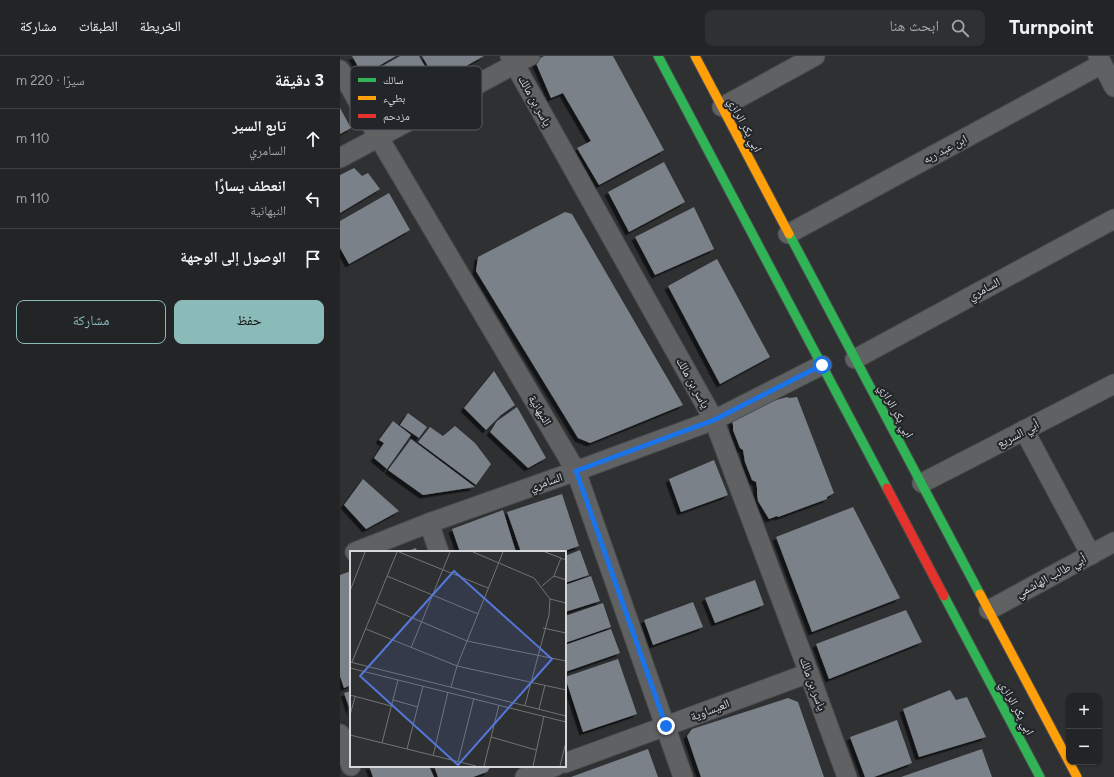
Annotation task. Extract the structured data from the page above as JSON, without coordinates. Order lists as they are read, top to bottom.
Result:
{
  "streets": {
    "street": [
      "ياسر بن مالك",
      "ابي بكر الرازي",
      "ابن عبد ربه",
      "السامري",
      "النبهانية",
      "أبي السريع",
      "أبي طالب الهاشمي",
      "العيساوية"
    ]
  },
  "crossings": [
    ["ياسر بن مالك", "السامري"],
    ["ياسر بن مالك", "العيساوية"],
    ["ابي بكر الرازي", "ابن عبد ربه"],
    ["ابي بكر الرازي", "السامري"],
    ["ابي بكر الرازي", "أبي السريع"],
    ["ابي بكر الرازي", "أبي طالب الهاشمي"],
    ["السامري", "النبهانية"],
    ["النبهانية", "العيساوية"]
  ],
  "legend": ["سالك", "بطيء", "مزدحم"],
  "page": {
    "header": "Turnpoint",
    "search": "ابحث هنا",
    "nav": ["الخريطة", "الطبقات", "مشاركة"],
    "heading": ["3 دقيقة", "سيرًا · 220 m"],
    "list": [
      ["تابع السير", "السامري", "110 m"],
      ["انعطف يسارًا", "النبهانية", "110 m"],
      "الوصول إلى الوجهة"
    ],
    "buttons": ["حفظ", "مشاركة"],
    "map_buttons": ["+", "−"]
  }
}
